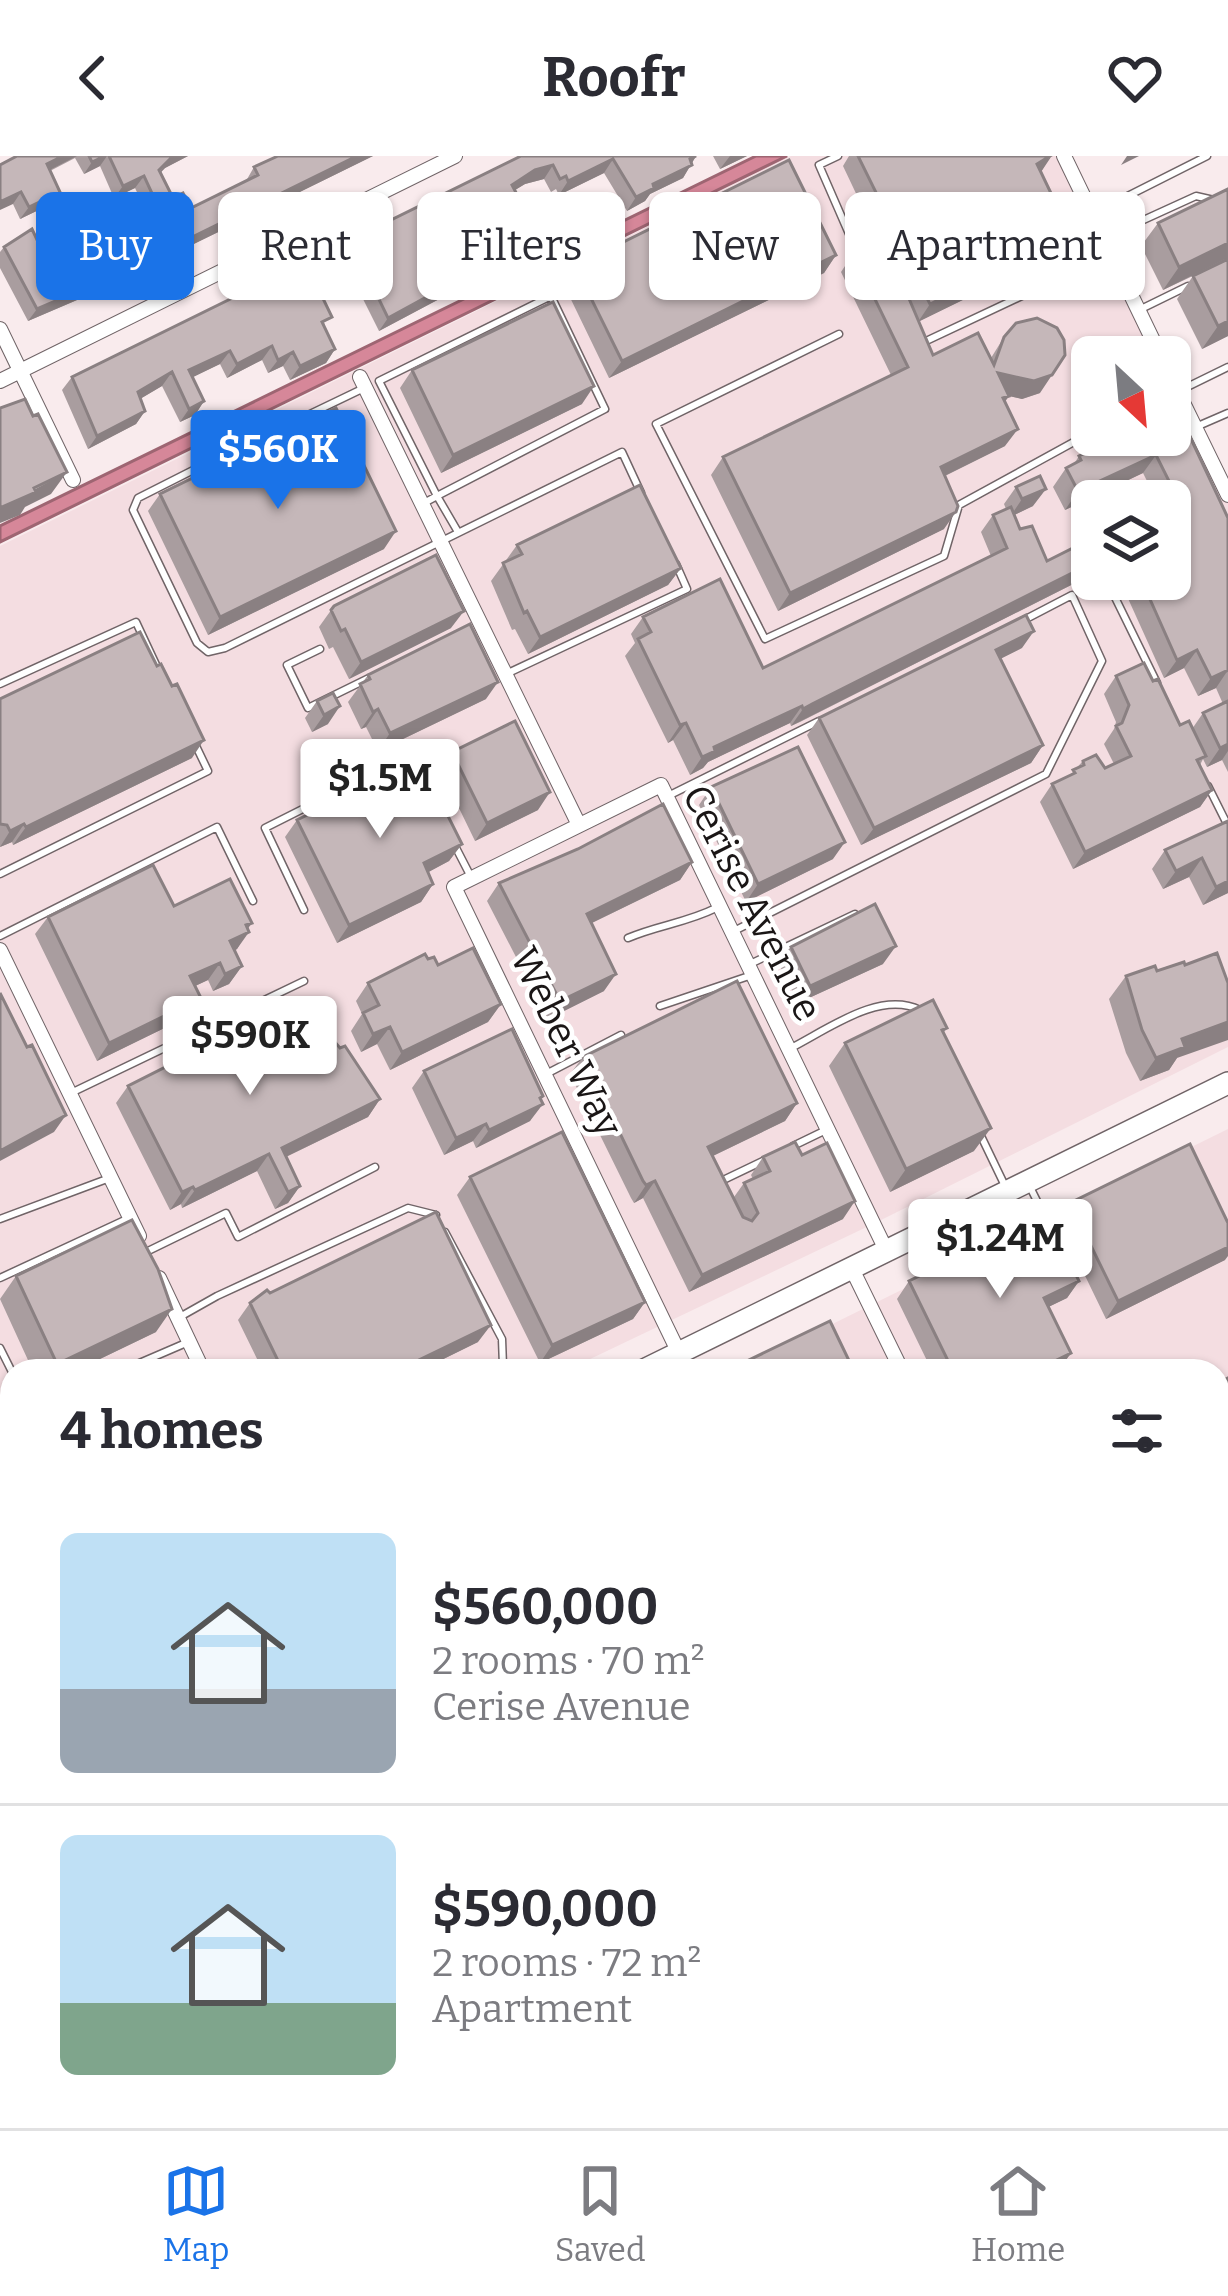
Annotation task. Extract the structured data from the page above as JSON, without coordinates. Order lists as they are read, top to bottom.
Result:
{
  "streets": {
    "street": ["Cerise Avenue", "Weber Way"]
  },
  "north": "bottom right",
  "page": {
    "header": "Roofr",
    "chip": [
      "Buy",
      "Rent",
      "Filters",
      "New",
      "Apartment"
    ],
    "price": [
      "$560K",
      "$1.5M",
      "$590K",
      "$1.24M"
    ],
    "heading": "4 homes",
    "list": [
      {
        "name": "$560,000",
        "note": "2 rooms · 70 m² · Cerise Avenue"
      },
      {
        "name": "$590,000",
        "note": "2 rooms · 72 m² · Apartment"
      }
    ],
    "tabs": ["Map", "Saved", "Home"]
  }
}
